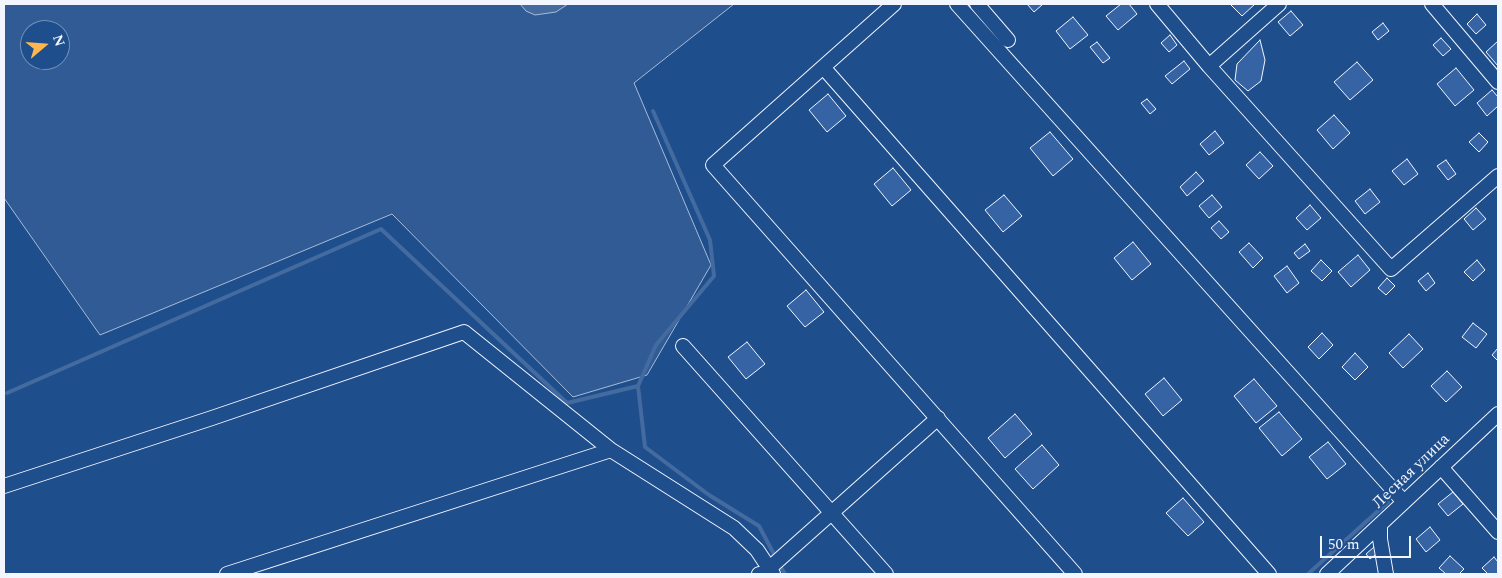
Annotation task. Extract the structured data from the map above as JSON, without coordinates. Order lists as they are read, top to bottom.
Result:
{
  "streets": {
    "street": ["Лесная улица"]
  },
  "scale_bar": "50 m",
  "north": "right"
}
